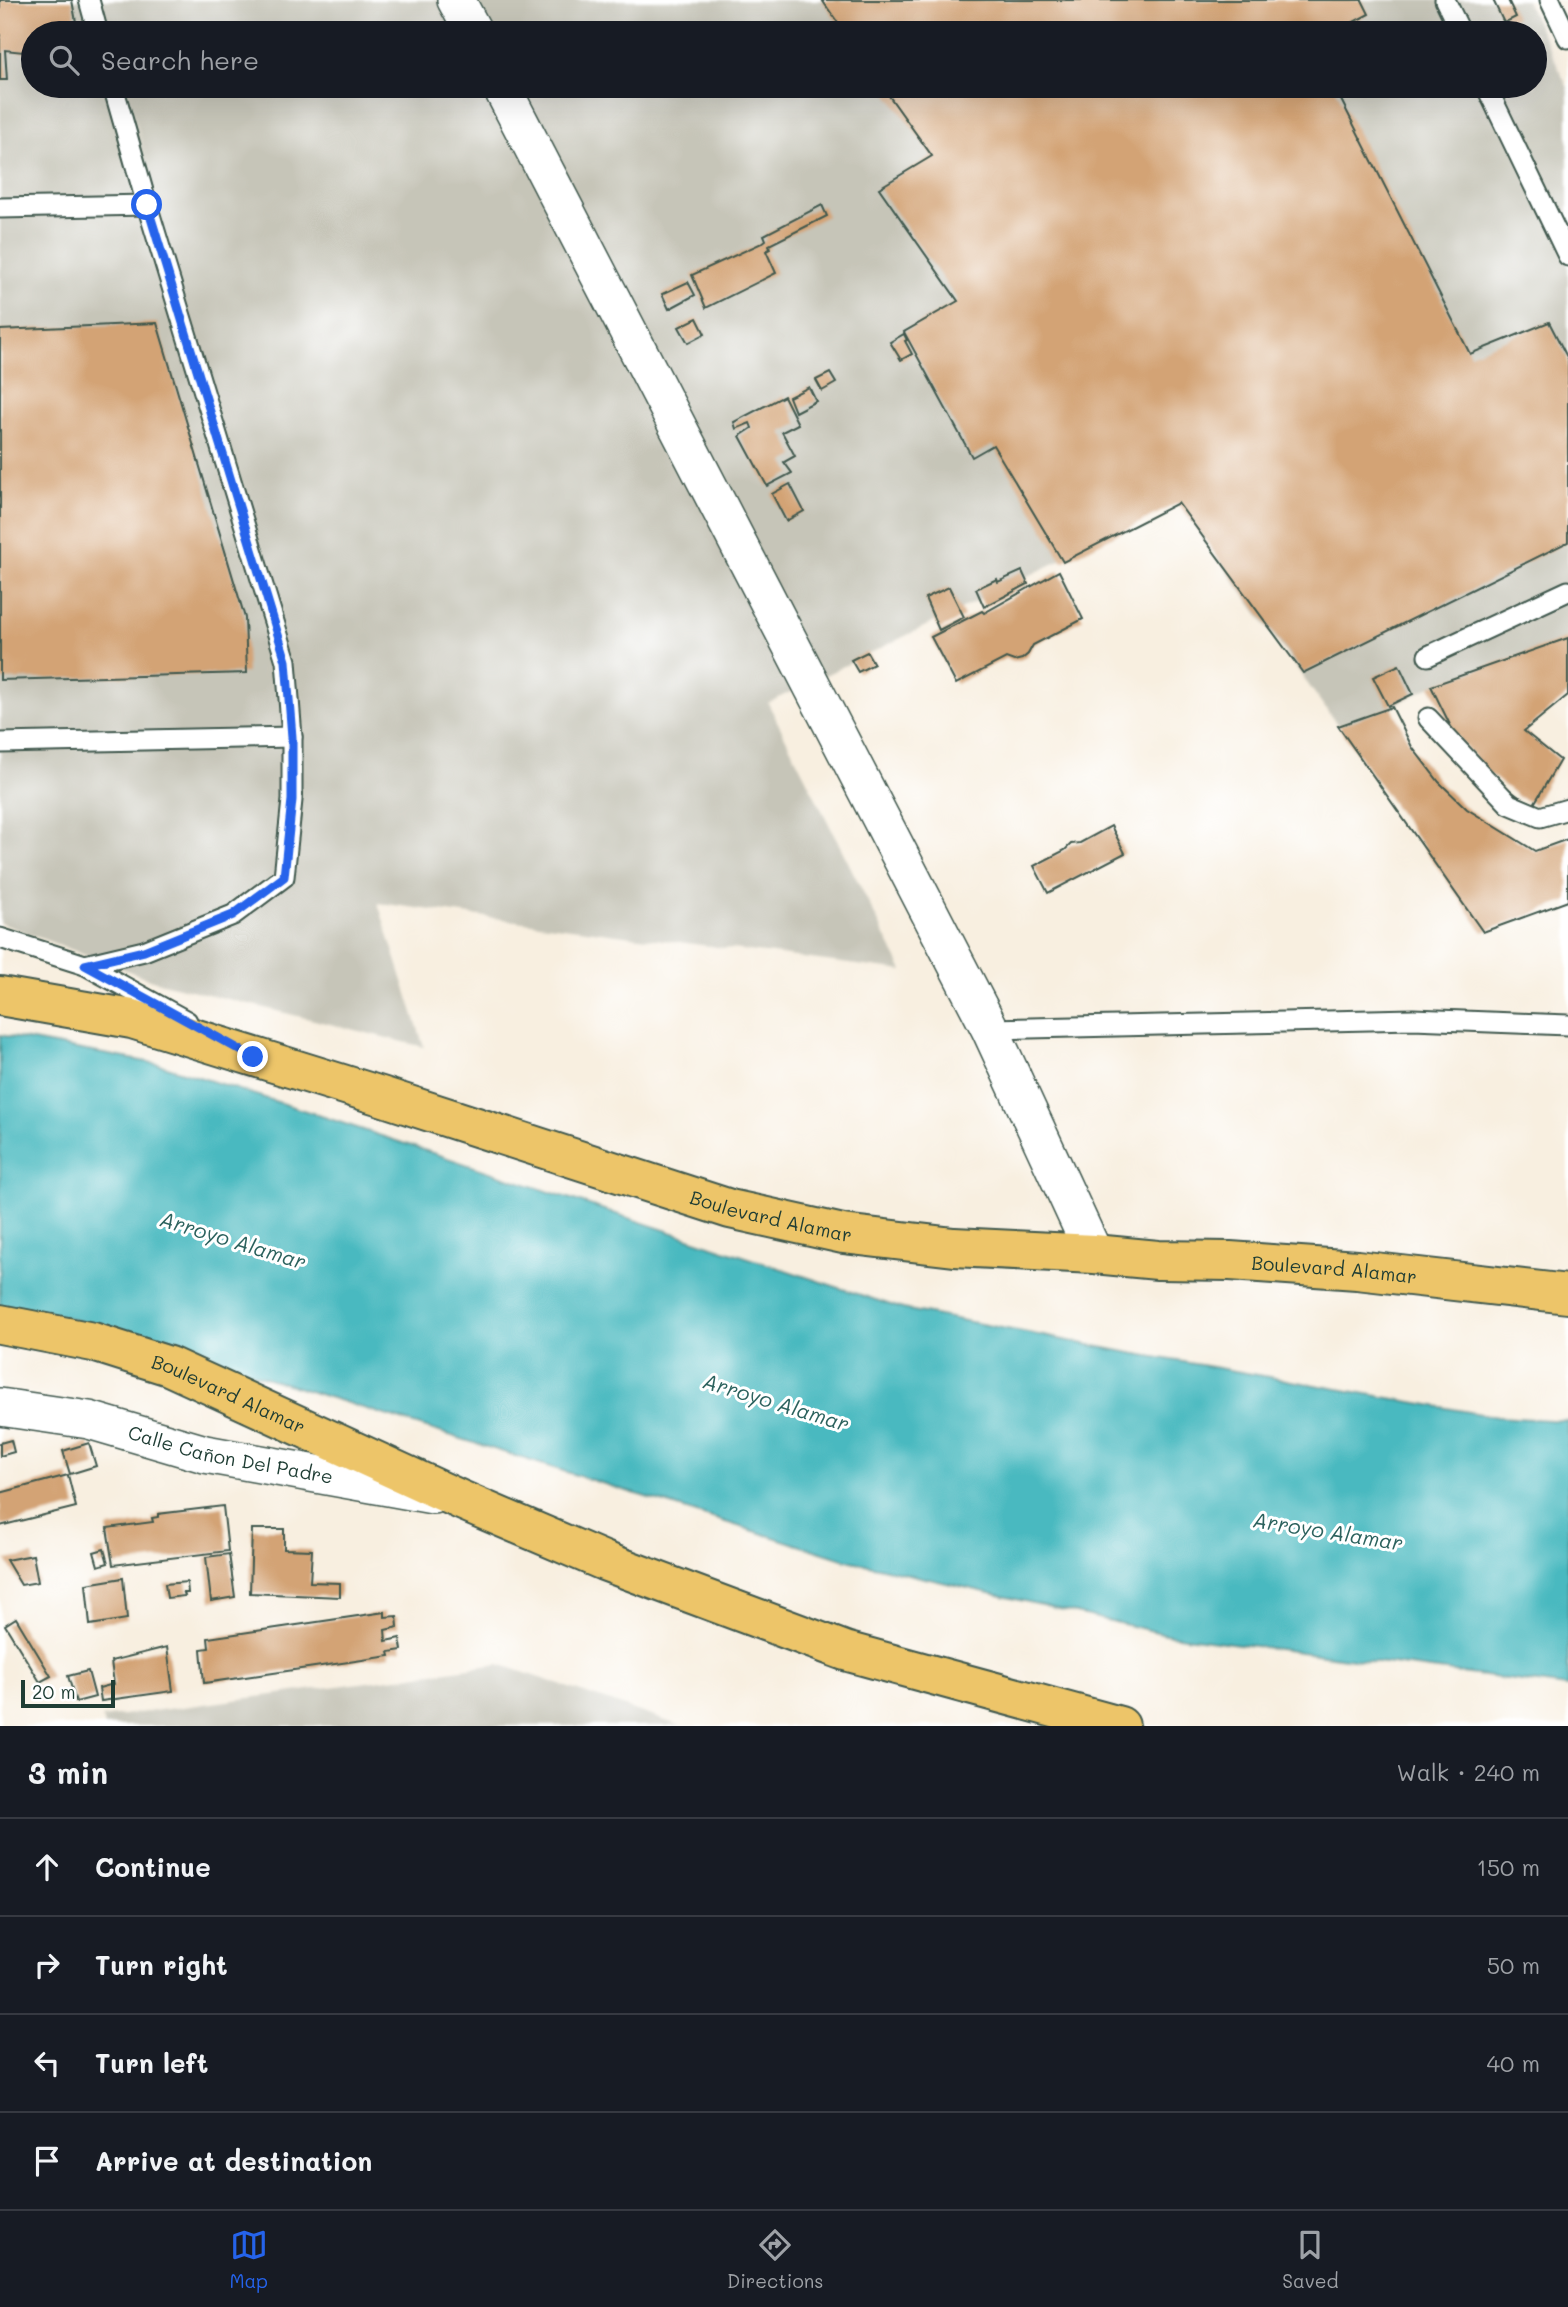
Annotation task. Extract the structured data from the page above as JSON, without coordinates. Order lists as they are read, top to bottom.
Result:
{
  "streets": {
    "highway": ["Boulevard Alamar"],
    "street": ["Calle Cañon Del Padre"]
  },
  "crossings": [
    ["Boulevard Alamar", "Calle Cañon Del Padre"]
  ],
  "water": ["Arroyo Alamar"],
  "scale_bar": "20 m",
  "page": {
    "search": "Search here",
    "scale": "20 m",
    "heading": ["3 min", "Walk · 240 m"],
    "list": [
      ["Continue", "150 m"],
      ["Turn right", "50 m"],
      ["Turn left", "40 m"],
      "Arrive at destination"
    ],
    "nav": ["Map", "Directions", "Saved"]
  }
}
